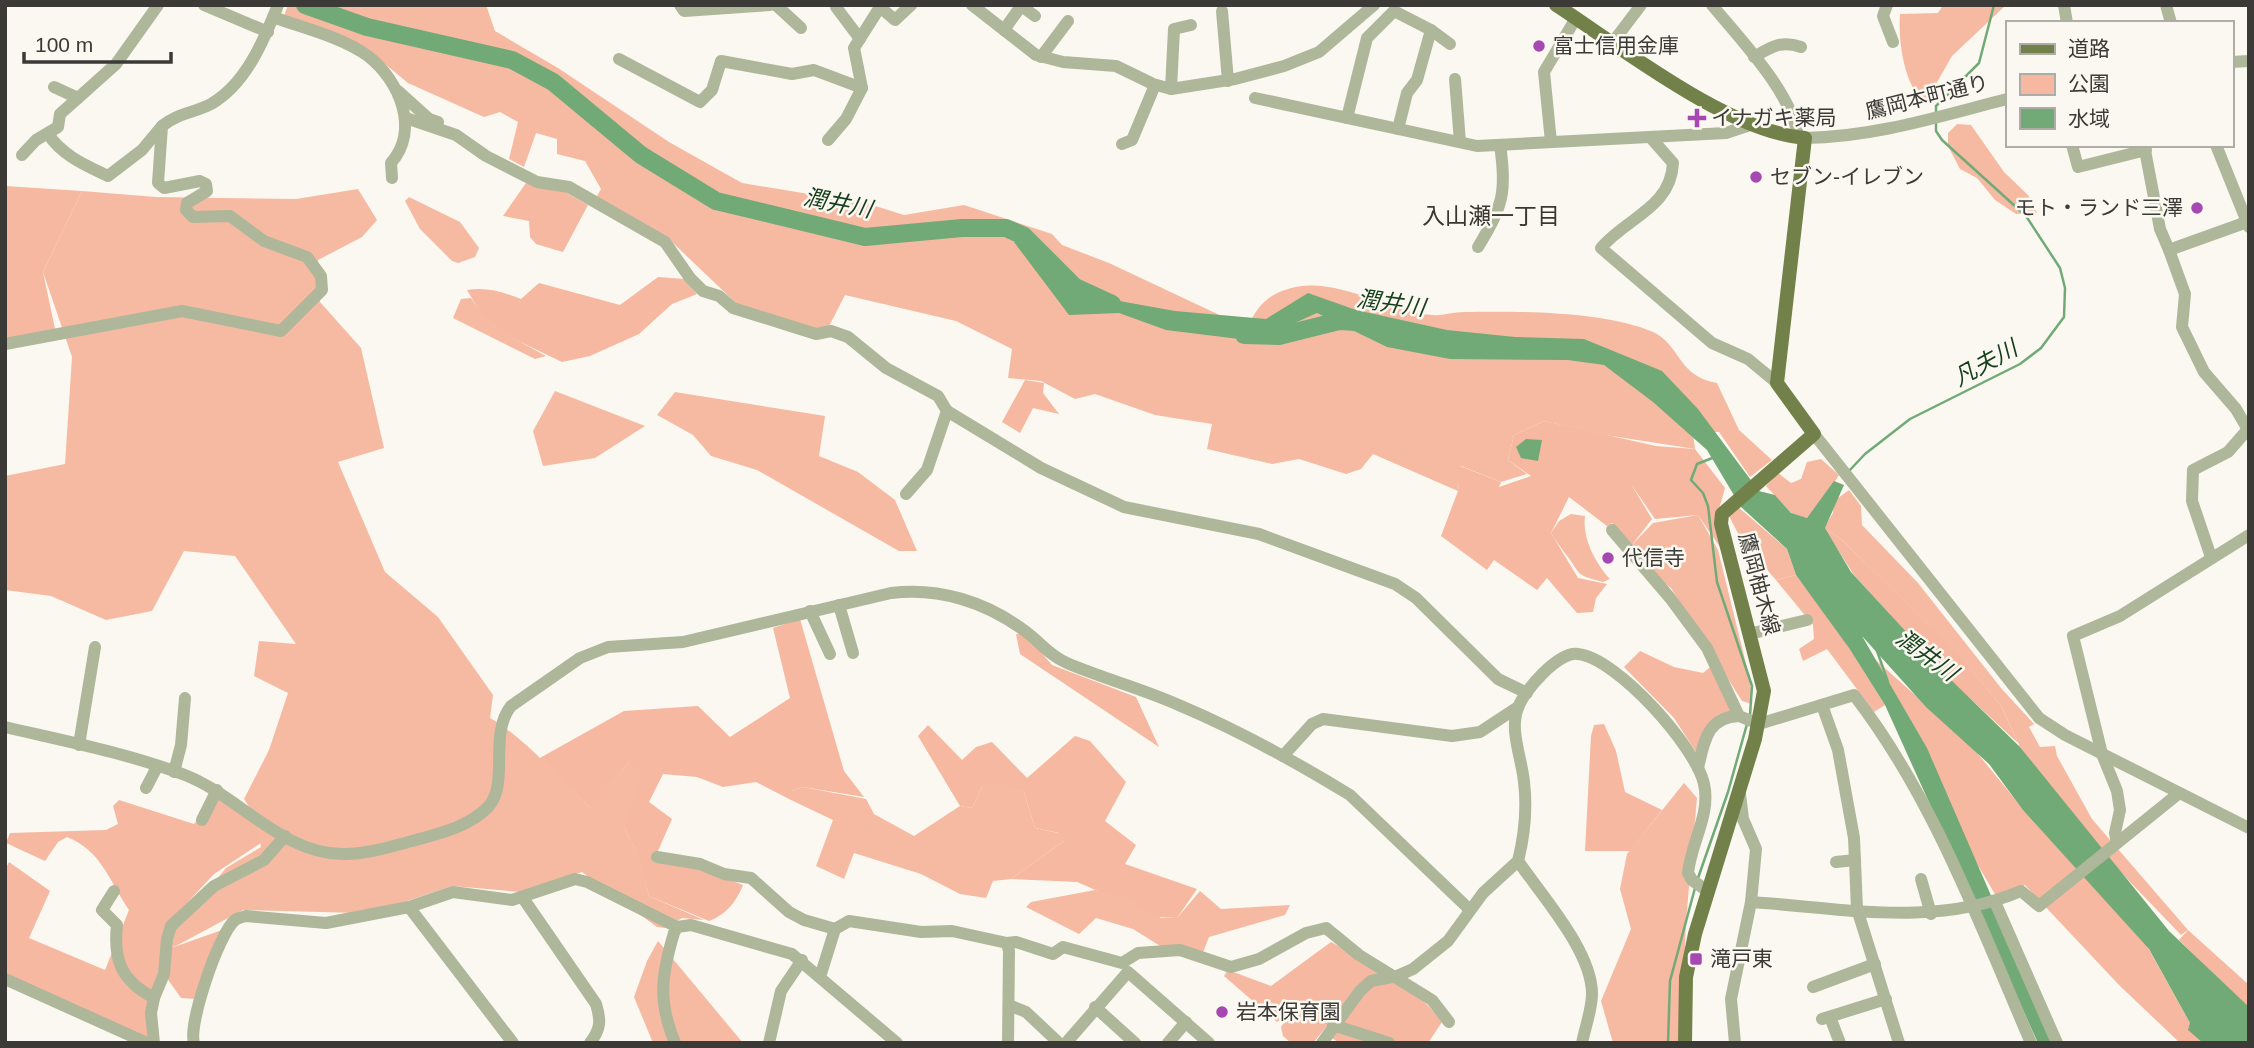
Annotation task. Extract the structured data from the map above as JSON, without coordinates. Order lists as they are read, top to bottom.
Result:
{
  "streets": {
    "main road": ["鷹岡本町通り", "鷹岡柚木線"]
  },
  "districts": ["入山瀬一丁目"],
  "water": ["潤井川", "凡夫川"],
  "places": {
    "other": [
      "富士信用金庫",
      "セブン-イレブン",
      "モト・ランド三澤",
      "代信寺",
      "岩本保育園"
    ],
    "health": ["イナガキ薬局"],
    "transit": ["滝戸東"]
  },
  "legend": ["道路", "公園", "水域"],
  "scale_bar": "100 m"
}
